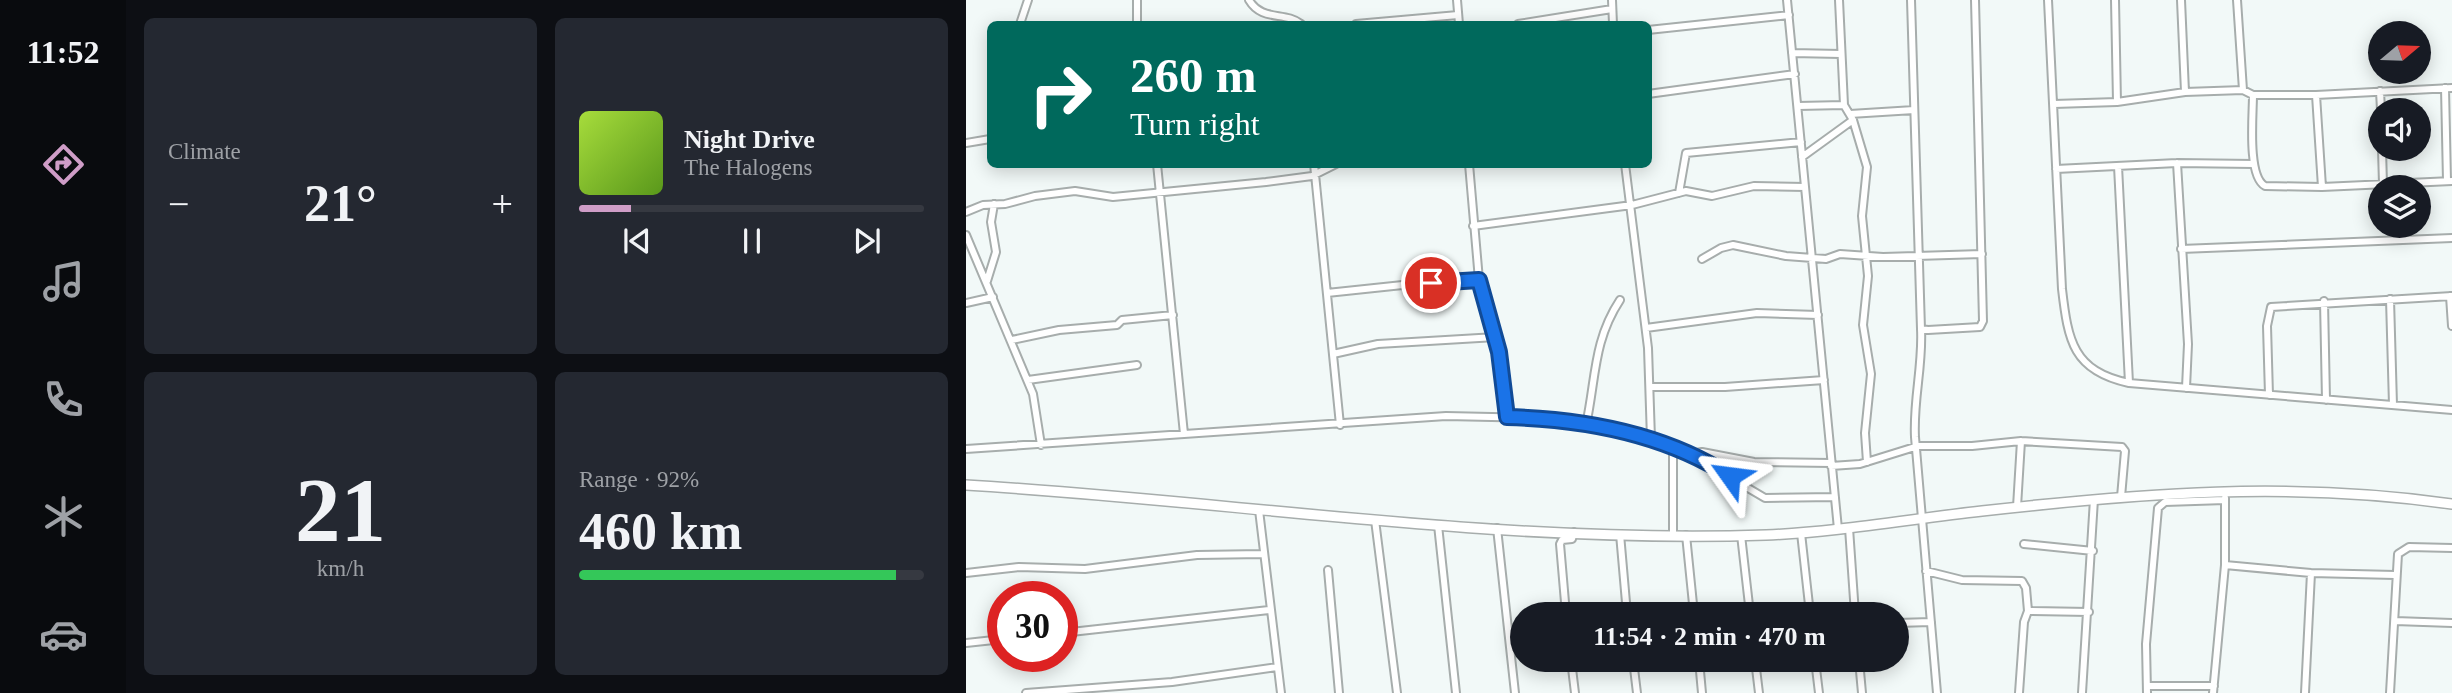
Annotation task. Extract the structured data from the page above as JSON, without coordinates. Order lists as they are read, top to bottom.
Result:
{
  "north": "right",
  "page": {
    "tabs": "11:52",
    "tile": [
      "Climate",
      ["21", "km/h"],
      ["Range · 92%", "460 km"]
    ],
    "turn": ["260 m", "Turn right"],
    "song": ["Night Drive", "The Halogens"],
    "heat": ["−", "21°", "+"],
    "limit": "30",
    "trip": "11:54 · 2 min · 470 m"
  }
}
